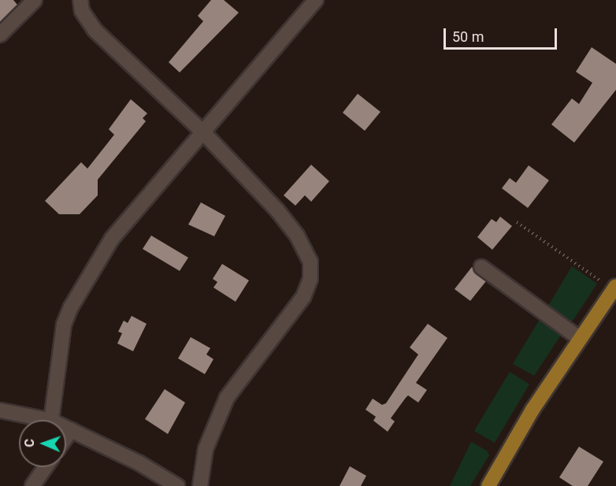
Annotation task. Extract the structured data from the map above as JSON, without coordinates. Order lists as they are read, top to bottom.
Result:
{
  "scale_bar": "50 m",
  "north": "left"
}
